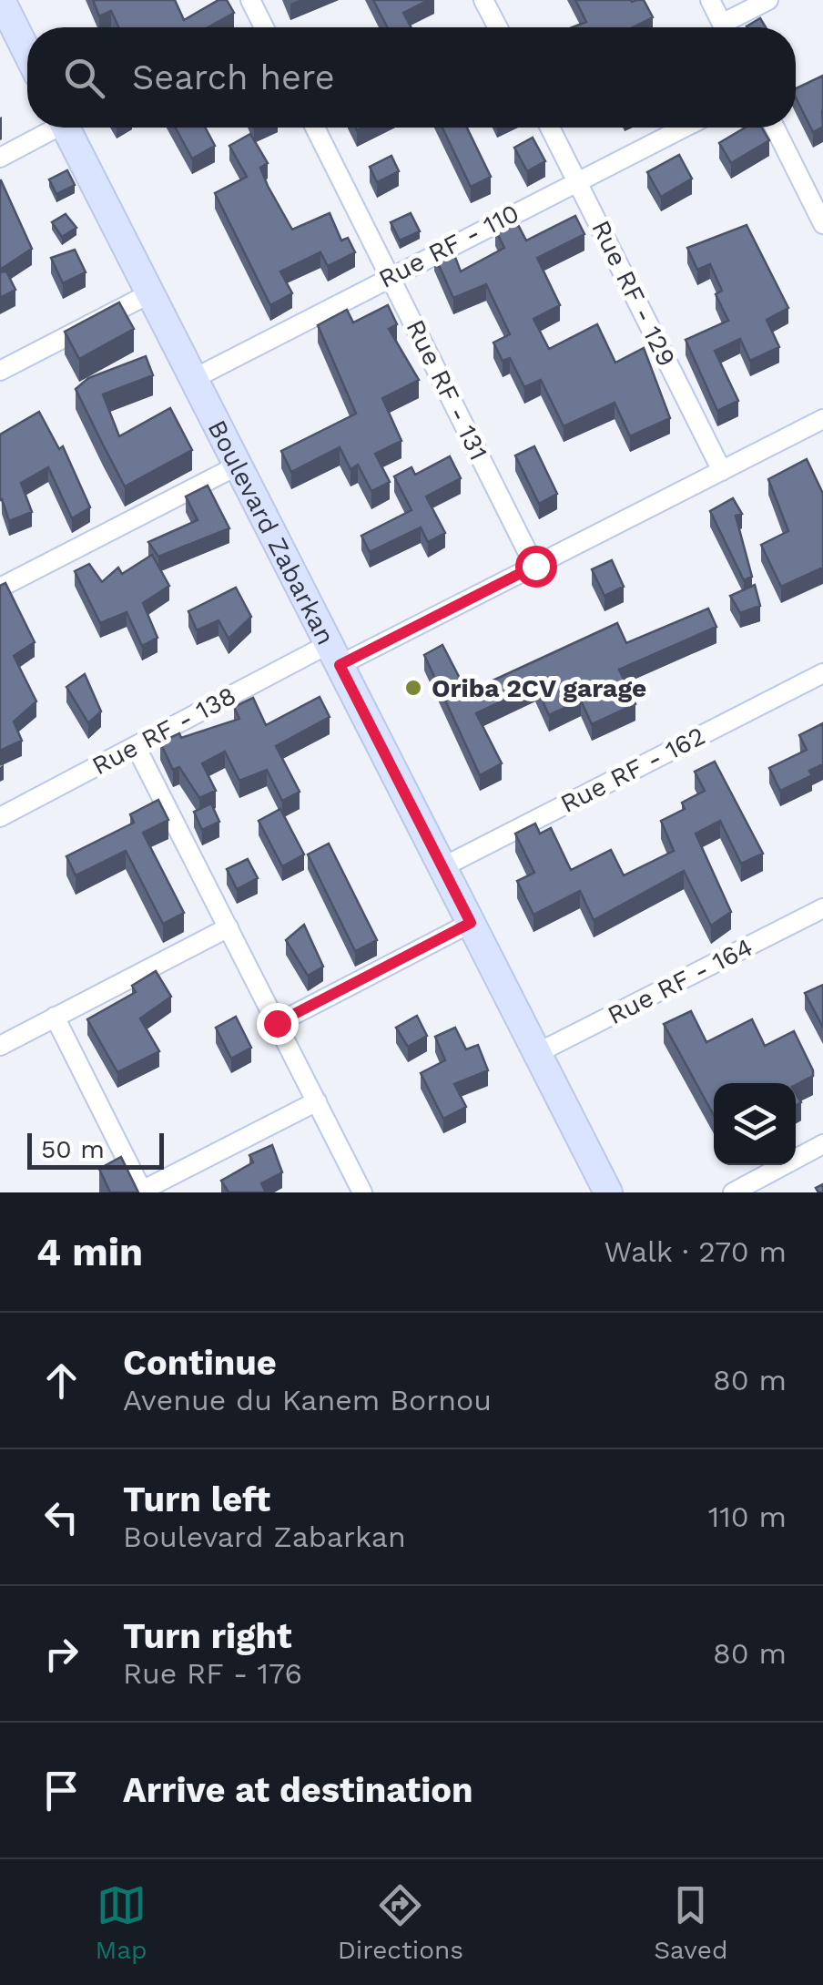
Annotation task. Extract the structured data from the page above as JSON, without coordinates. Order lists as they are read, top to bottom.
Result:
{
  "streets": {
    "street": [
      "Rue RF - 110",
      "Rue RF - 129",
      "Rue RF - 131",
      "Boulevard Zabarkan",
      "Rue RF - 138",
      "Rue RF - 162",
      "Rue RF - 164"
    ]
  },
  "crossings": [
    ["Rue RF - 110", "Rue RF - 129"],
    ["Rue RF - 110", "Rue RF - 131"],
    ["Rue RF - 110", "Boulevard Zabarkan"],
    ["Rue RF - 129", "Rue RF - 138"],
    ["Rue RF - 131", "Rue RF - 138"],
    ["Boulevard Zabarkan", "Rue RF - 138"],
    ["Boulevard Zabarkan", "Rue RF - 162"],
    ["Boulevard Zabarkan", "Rue RF - 164"]
  ],
  "places": ["Oriba 2CV garage"],
  "scale_bar": "50 m",
  "page": {
    "search": "Search here",
    "scale": "50 m",
    "heading": ["4 min", "Walk · 270 m"],
    "list": [
      ["Continue", "Avenue du Kanem Bornou", "80 m"],
      ["Turn left", "Boulevard Zabarkan", "110 m"],
      ["Turn right", "Rue RF - 176", "80 m"],
      "Arrive at destination"
    ],
    "nav": ["Map", "Directions", "Saved"]
  }
}
